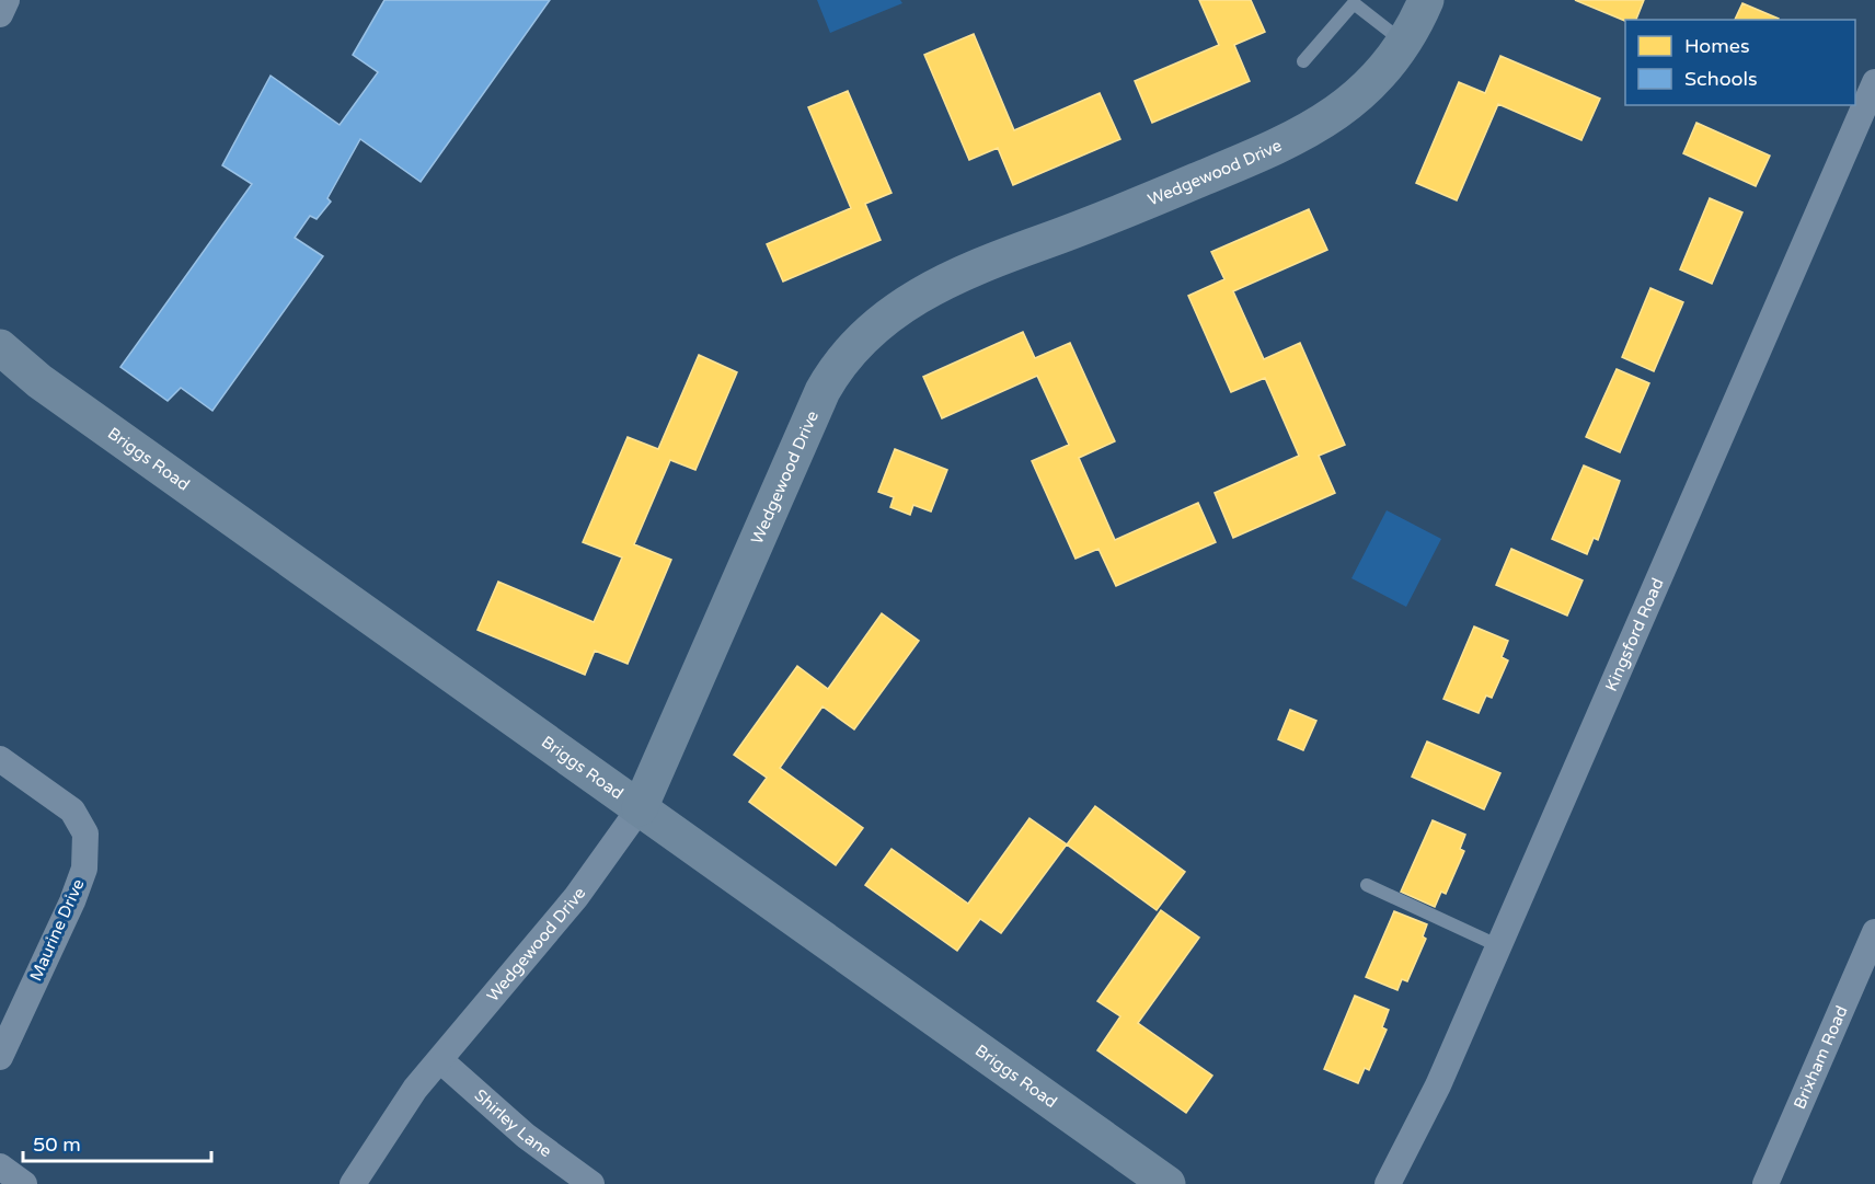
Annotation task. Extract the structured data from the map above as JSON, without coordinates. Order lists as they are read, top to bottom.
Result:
{
  "streets": {
    "street": [
      "Wedgewood Drive",
      "Briggs Road",
      "Kingsford Road",
      "Maurine Drive",
      "Brixham Road",
      "Shirley Lane"
    ]
  },
  "crossings": [
    ["Wedgewood Drive", "Briggs Road"],
    ["Wedgewood Drive", "Shirley Lane"]
  ],
  "legend": ["Homes", "Schools"],
  "scale_bar": "50 m"
}
